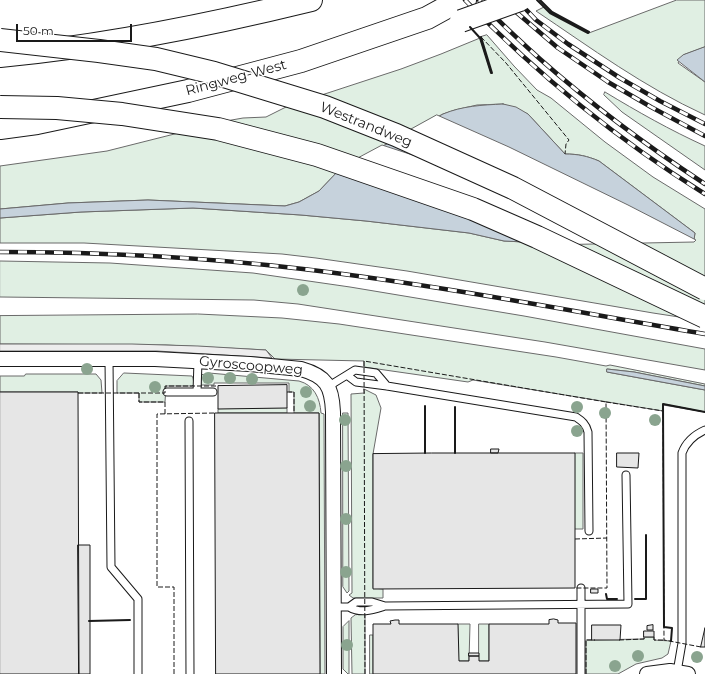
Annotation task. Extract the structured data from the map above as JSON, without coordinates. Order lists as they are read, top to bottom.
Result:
{
  "streets": {
    "highway": ["Ringweg-West", "Westrandweg"],
    "street": ["Gyroscoopweg"]
  },
  "scale_bar": "50 m"
}
